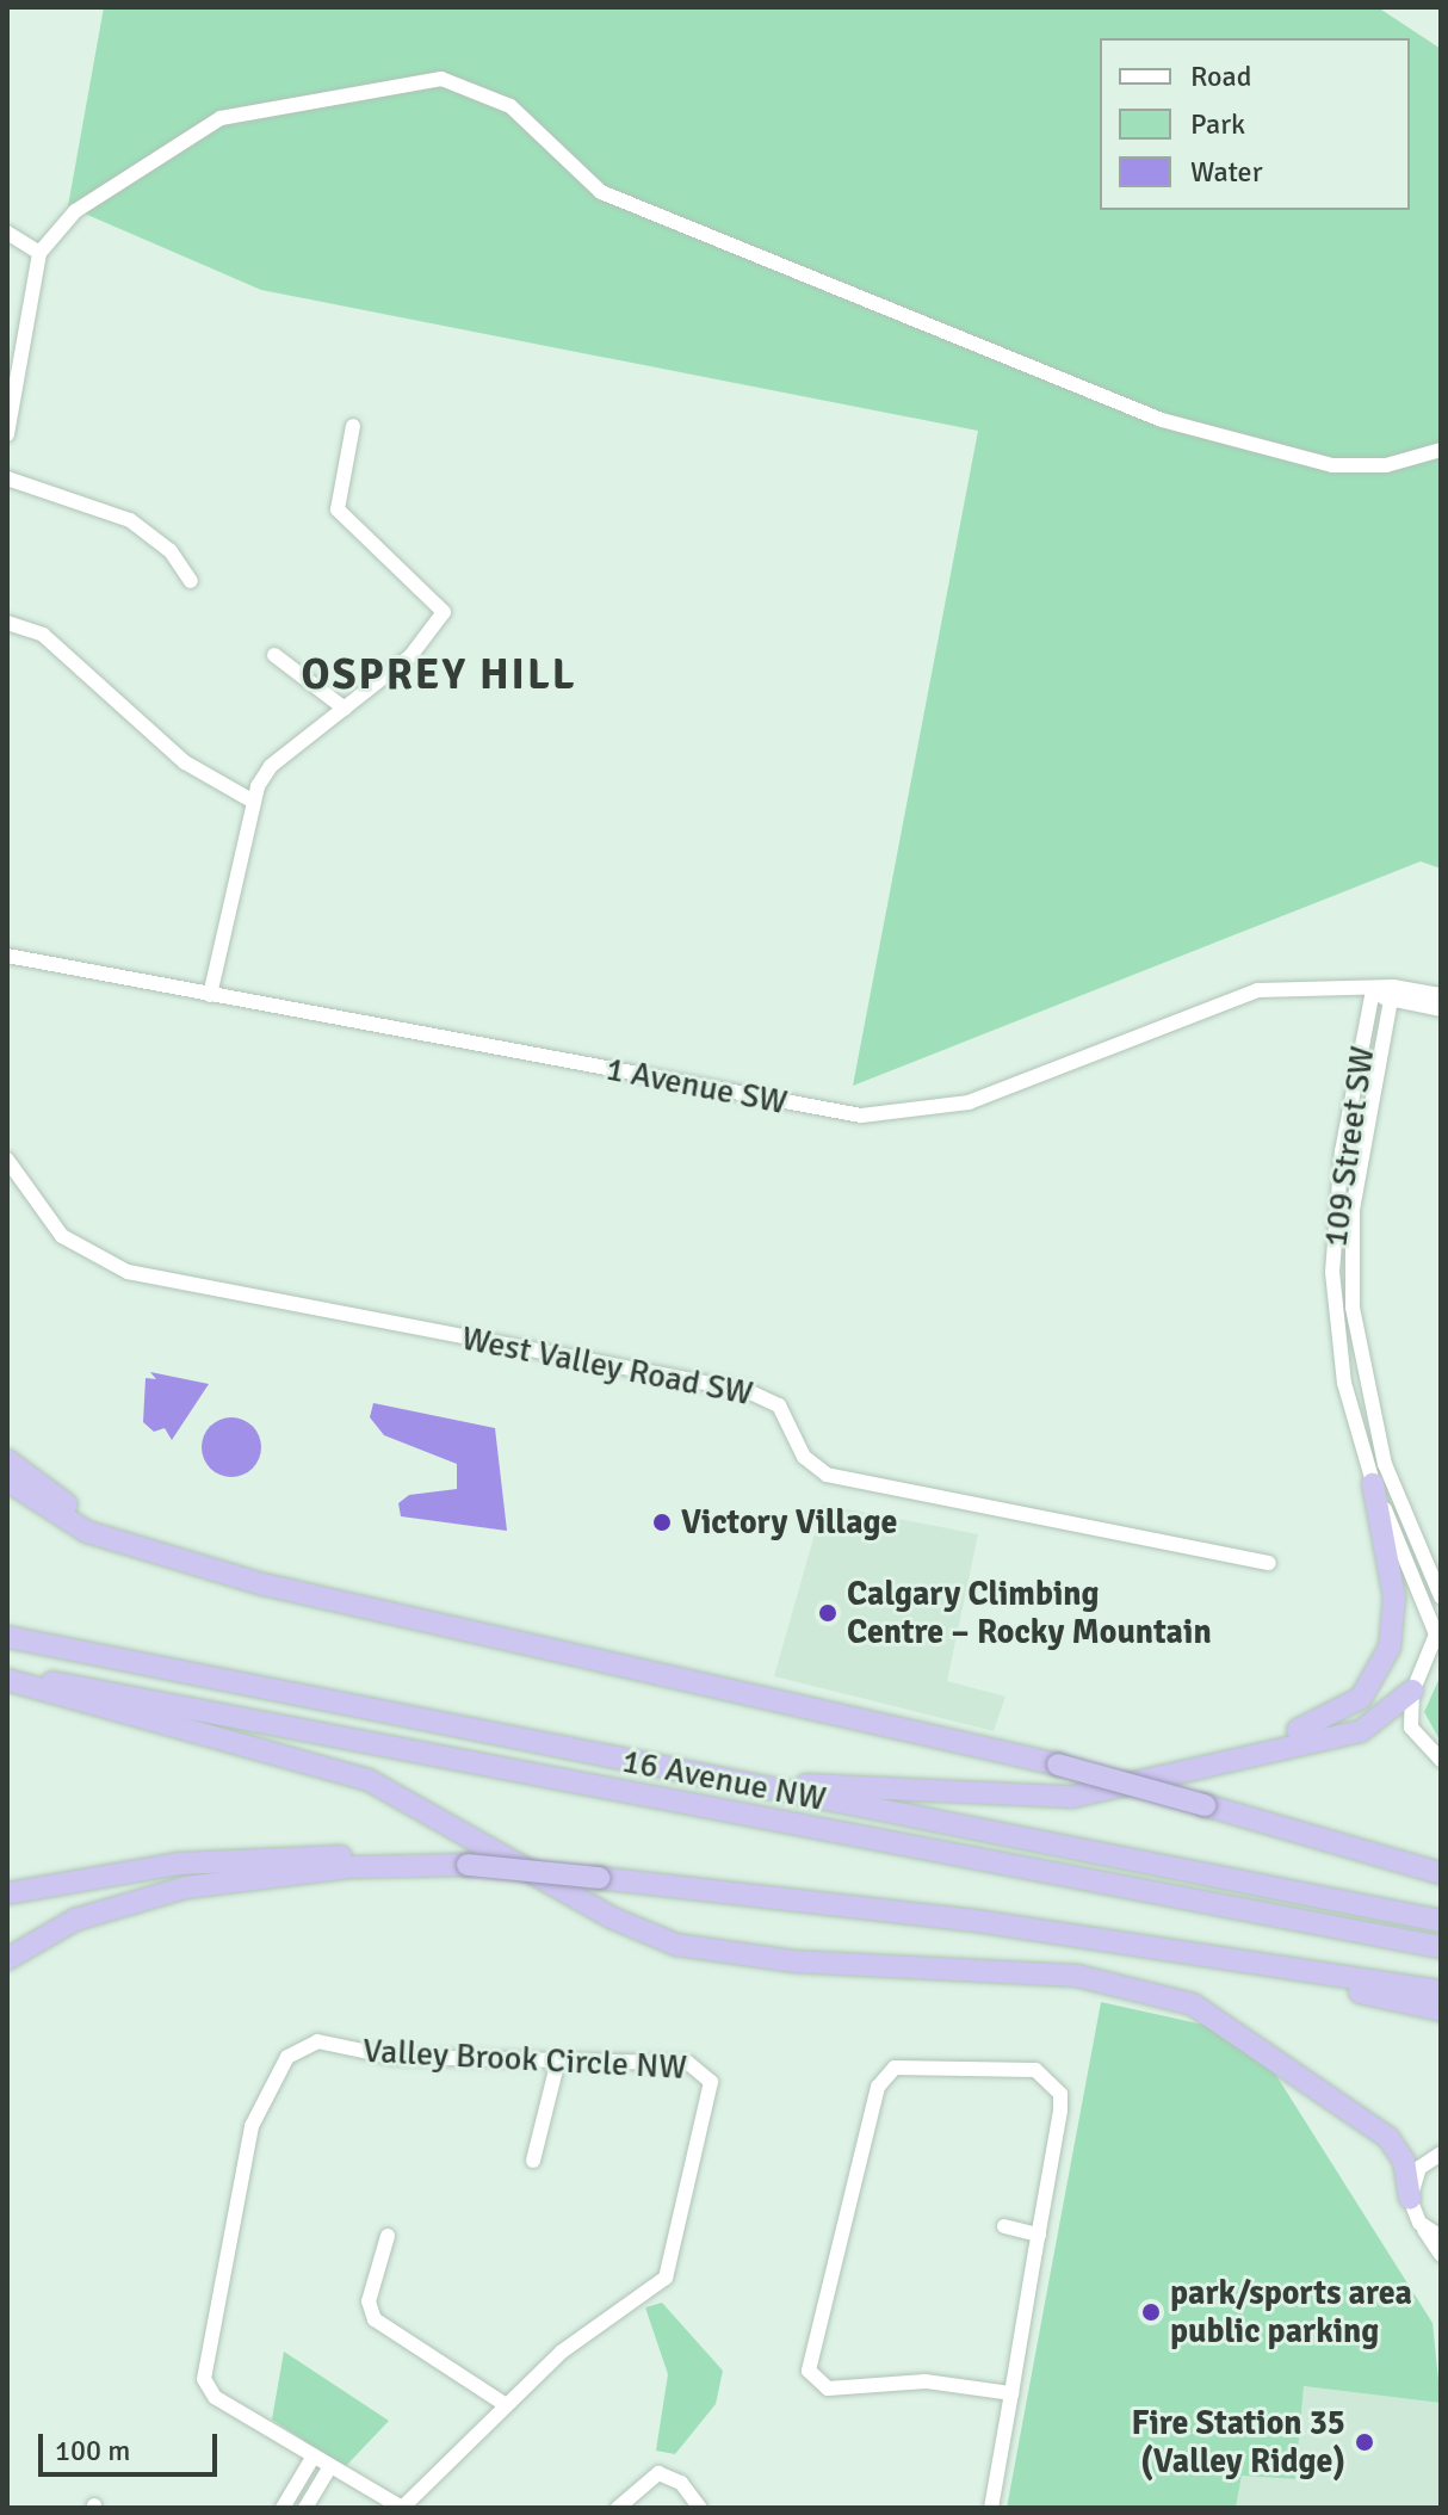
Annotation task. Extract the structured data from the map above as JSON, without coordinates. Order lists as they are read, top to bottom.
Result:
{
  "streets": {
    "highway": ["16 Avenue NW"],
    "street": [
      "1 Avenue SW",
      "109 Street SW",
      "West Valley Road SW",
      "Valley Brook Circle NW"
    ]
  },
  "crossings": [
    ["1 Avenue SW", "109 Street SW"]
  ],
  "districts": ["OSPREY HILL"],
  "places": [
    "Victory Village",
    "Calgary Climbing Centre – Rocky Mountain",
    "park/sports area public parking",
    "Fire Station 35 (Valley Ridge)"
  ],
  "legend": ["Road", "Park", "Water"],
  "scale_bar": "100 m"
}
